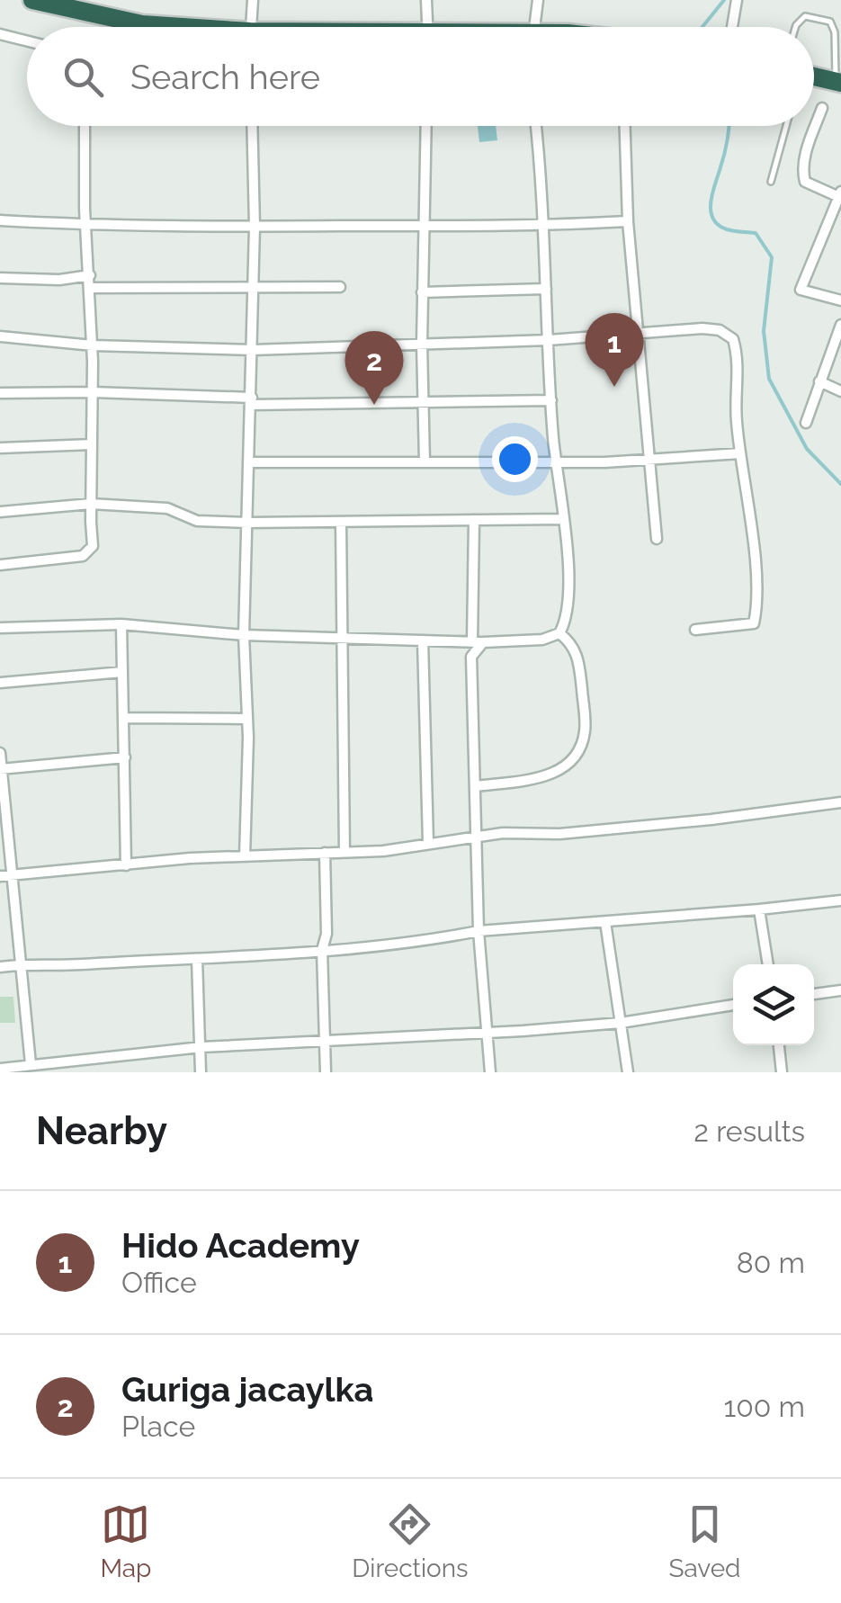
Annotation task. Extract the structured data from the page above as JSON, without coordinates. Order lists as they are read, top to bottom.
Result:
{
  "page": {
    "search": "Search here",
    "pins": ["1", "2"],
    "heading": ["Nearby", "2 results"],
    "list": [
      {
        "mark": "1",
        "name": "Hido Academy",
        "note": "Office",
        "value": "80 m"
      },
      {
        "mark": "2",
        "name": "Guriga jacaylka",
        "note": "Place",
        "value": "100 m"
      }
    ],
    "nav": ["Map", "Directions", "Saved"]
  }
}
